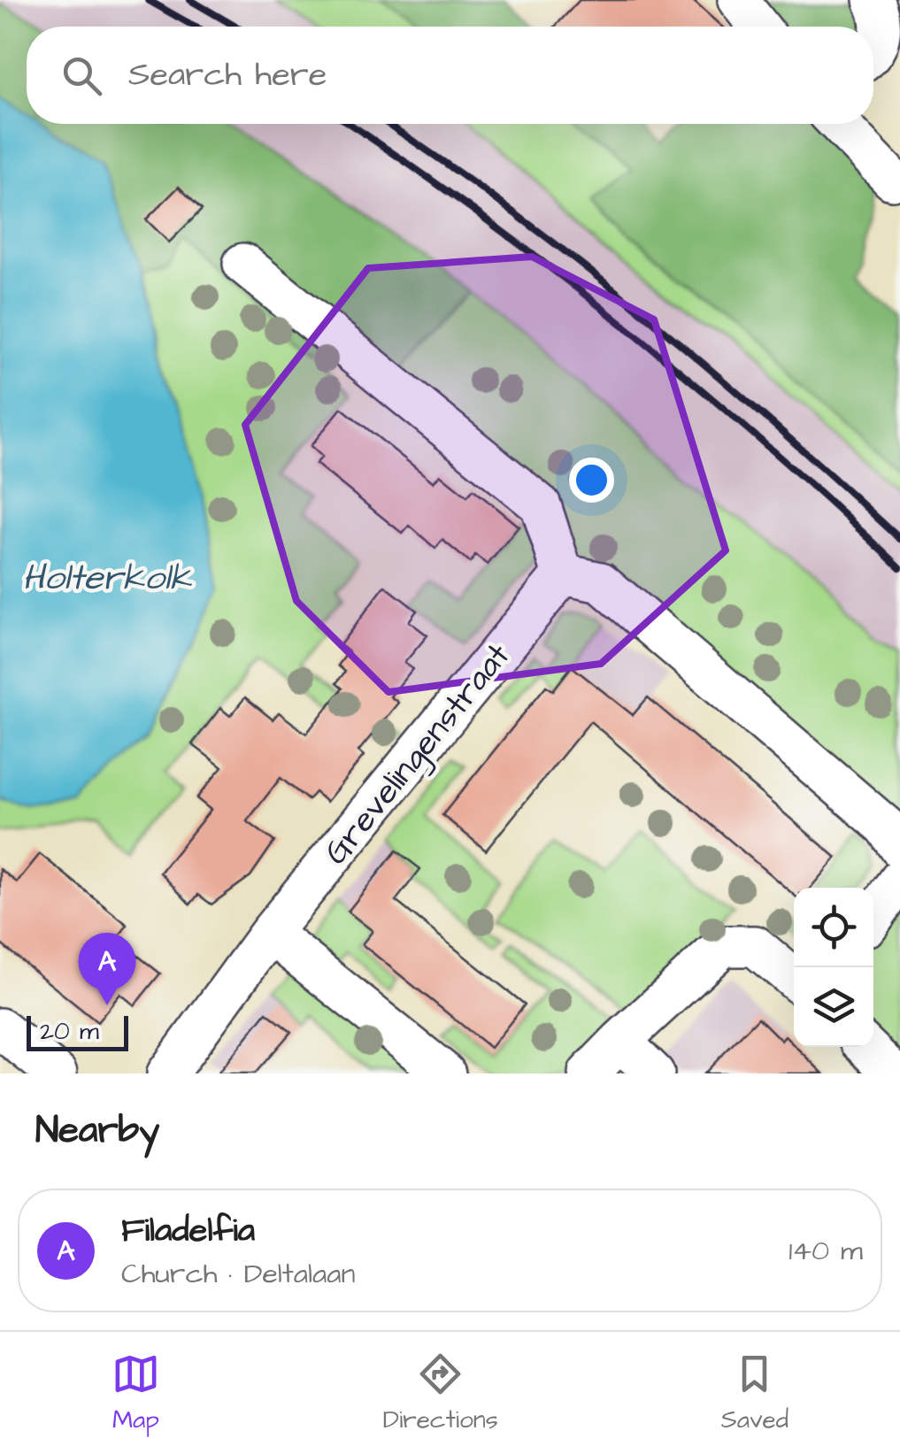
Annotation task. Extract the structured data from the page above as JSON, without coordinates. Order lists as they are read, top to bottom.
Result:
{
  "streets": {
    "street": ["Grevelingenstraat"]
  },
  "water": ["Holterkolk"],
  "scale_bar": "20 m",
  "page": {
    "search": "Search here",
    "pins": "A",
    "scale": "20 m",
    "heading": "Nearby",
    "list": [
      {
        "mark": "A",
        "name": "Filadelfia",
        "note": "Church · Deltalaan",
        "value": "140 m"
      }
    ],
    "nav": ["Map", "Directions", "Saved"]
  }
}
